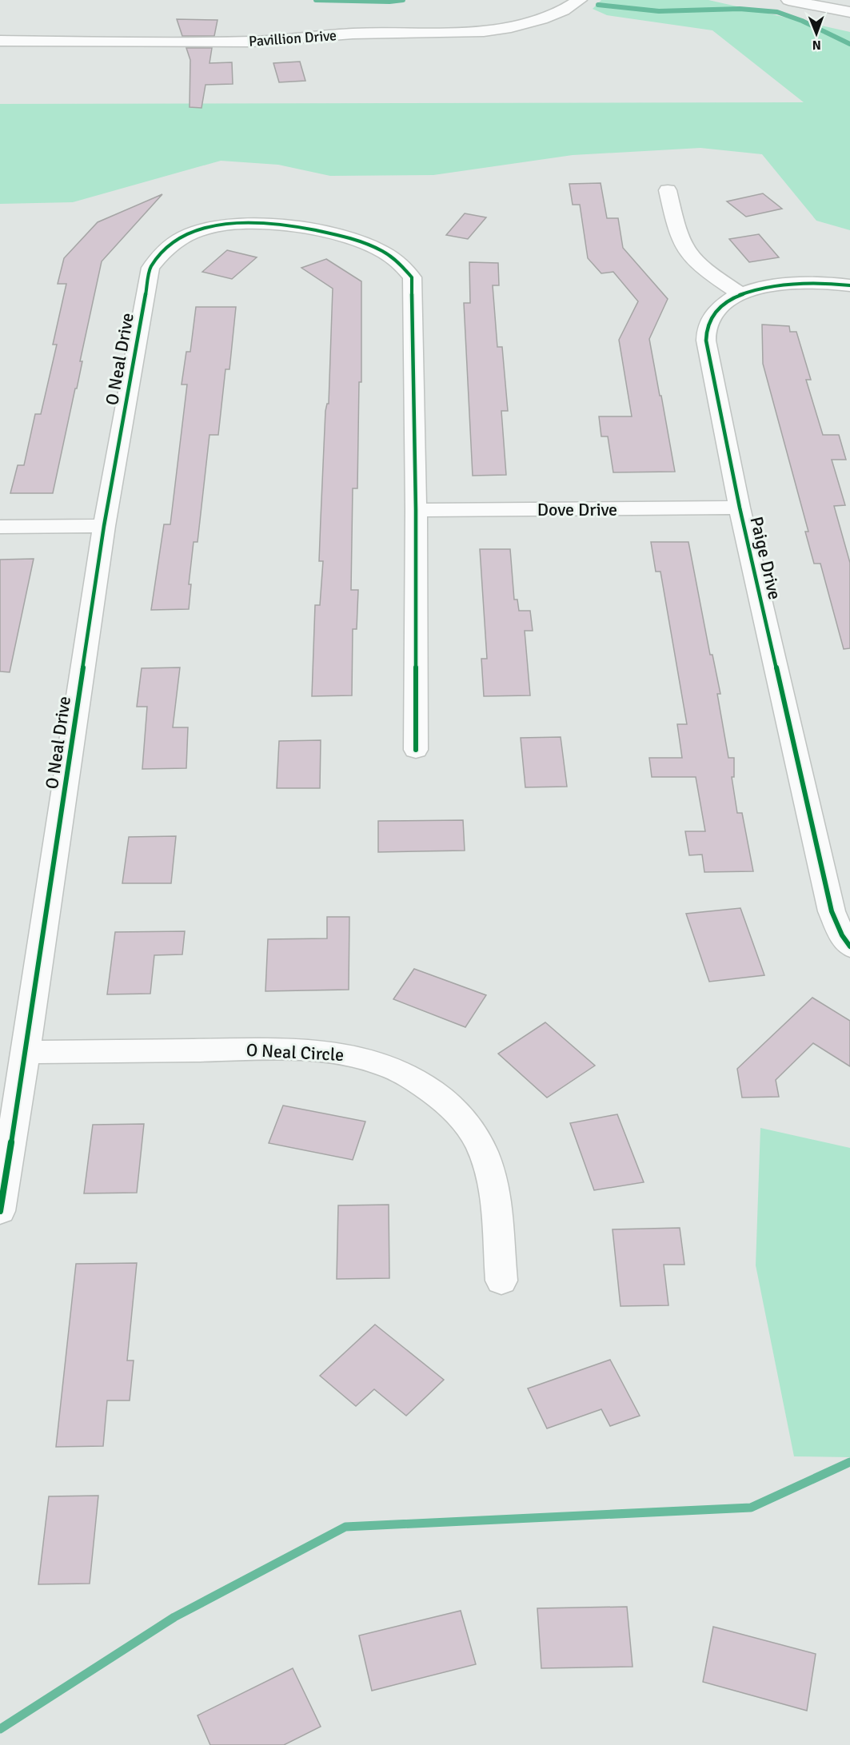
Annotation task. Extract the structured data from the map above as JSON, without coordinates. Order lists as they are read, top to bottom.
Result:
{
  "streets": {
    "street": [
      "Pavillion Drive",
      "O Neal Drive",
      "Dove Drive",
      "Paige Drive",
      "O Neal Circle"
    ]
  },
  "crossings": [
    ["O Neal Drive", "Dove Drive"],
    ["O Neal Drive", "O Neal Circle"],
    ["Dove Drive", "Paige Drive"]
  ],
  "north": "bottom"
}
